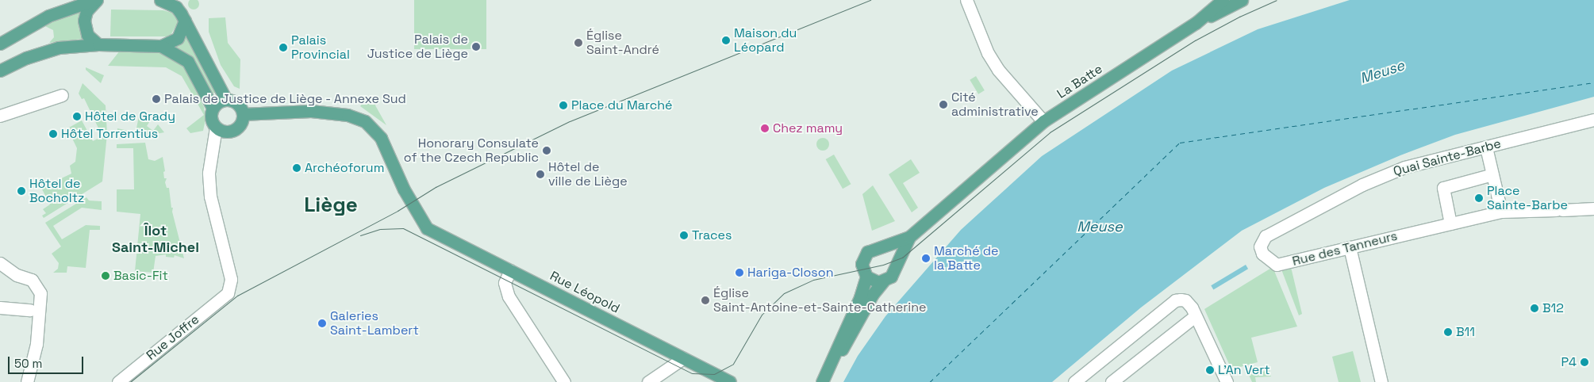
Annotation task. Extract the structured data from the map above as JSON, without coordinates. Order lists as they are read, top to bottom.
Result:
{
  "streets": {
    "main road": ["La Batte", "Rue Léopold"],
    "street": ["Quai Sainte-Barbe", "Rue des Tanneurs", "Rue Joffre"]
  },
  "crossings": [
    ["Quai Sainte-Barbe", "Rue des Tanneurs"],
    ["Rue Léopold", "Rue Joffre"]
  ],
  "districts": ["Liège", "Îlot Saint-Michel"],
  "water": ["Meuse"],
  "places": [
    "Maison du Léopard",
    "Église Saint-André",
    "Palais de Justice de Liège",
    "Palais Provincial",
    "Palais de Justice de Liège - Annexe Sud",
    "Cité administrative",
    "Place du Marché",
    "Hôtel de Grady",
    "Chez mamy",
    "Hôtel Torrentius",
    "Honorary Consulate of the Czech Republic",
    "Archéoforum",
    "Hôtel de ville de Liège",
    "Hôtel de Bocholtz",
    "Place Sainte-Barbe",
    "Traces",
    "Marché de la Batte",
    "Hariga-Closon",
    "Basic-Fit",
    "Église Saint-Antoine-et-Sainte-Catherine",
    "B12",
    "Galeries Saint-Lambert",
    "B11",
    "P4",
    "L'An Vert"
  ],
  "scale_bar": "50 m"
}
